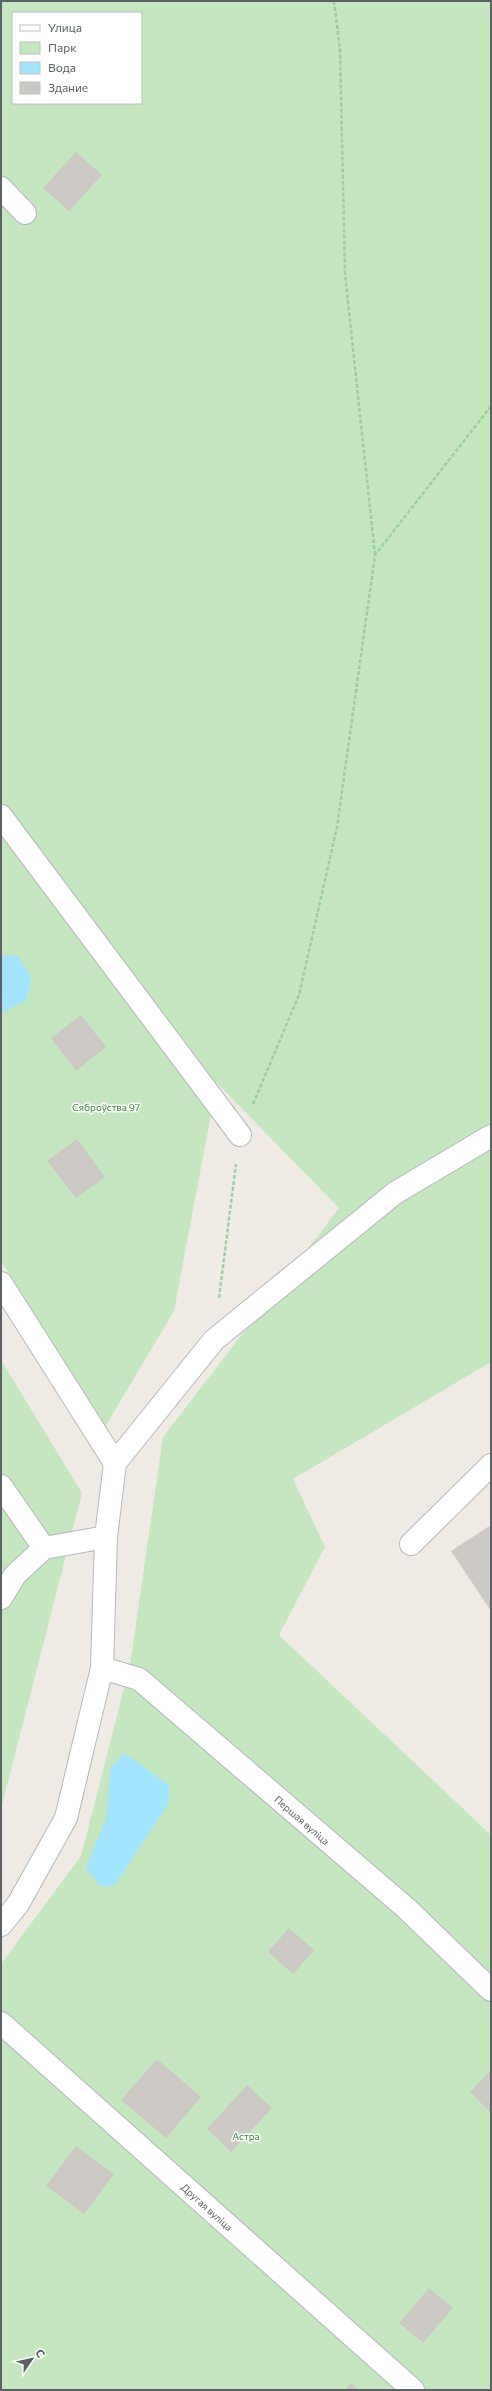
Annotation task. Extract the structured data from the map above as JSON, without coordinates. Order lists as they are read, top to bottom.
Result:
{
  "streets": {
    "street": ["Першая вуліца", "Другая вуліца"]
  },
  "parks": ["Сяброўства 97", "Астра"],
  "legend": [
    "Улица",
    "Парк",
    "Вода",
    "Здание"
  ],
  "north": "top right"
}
